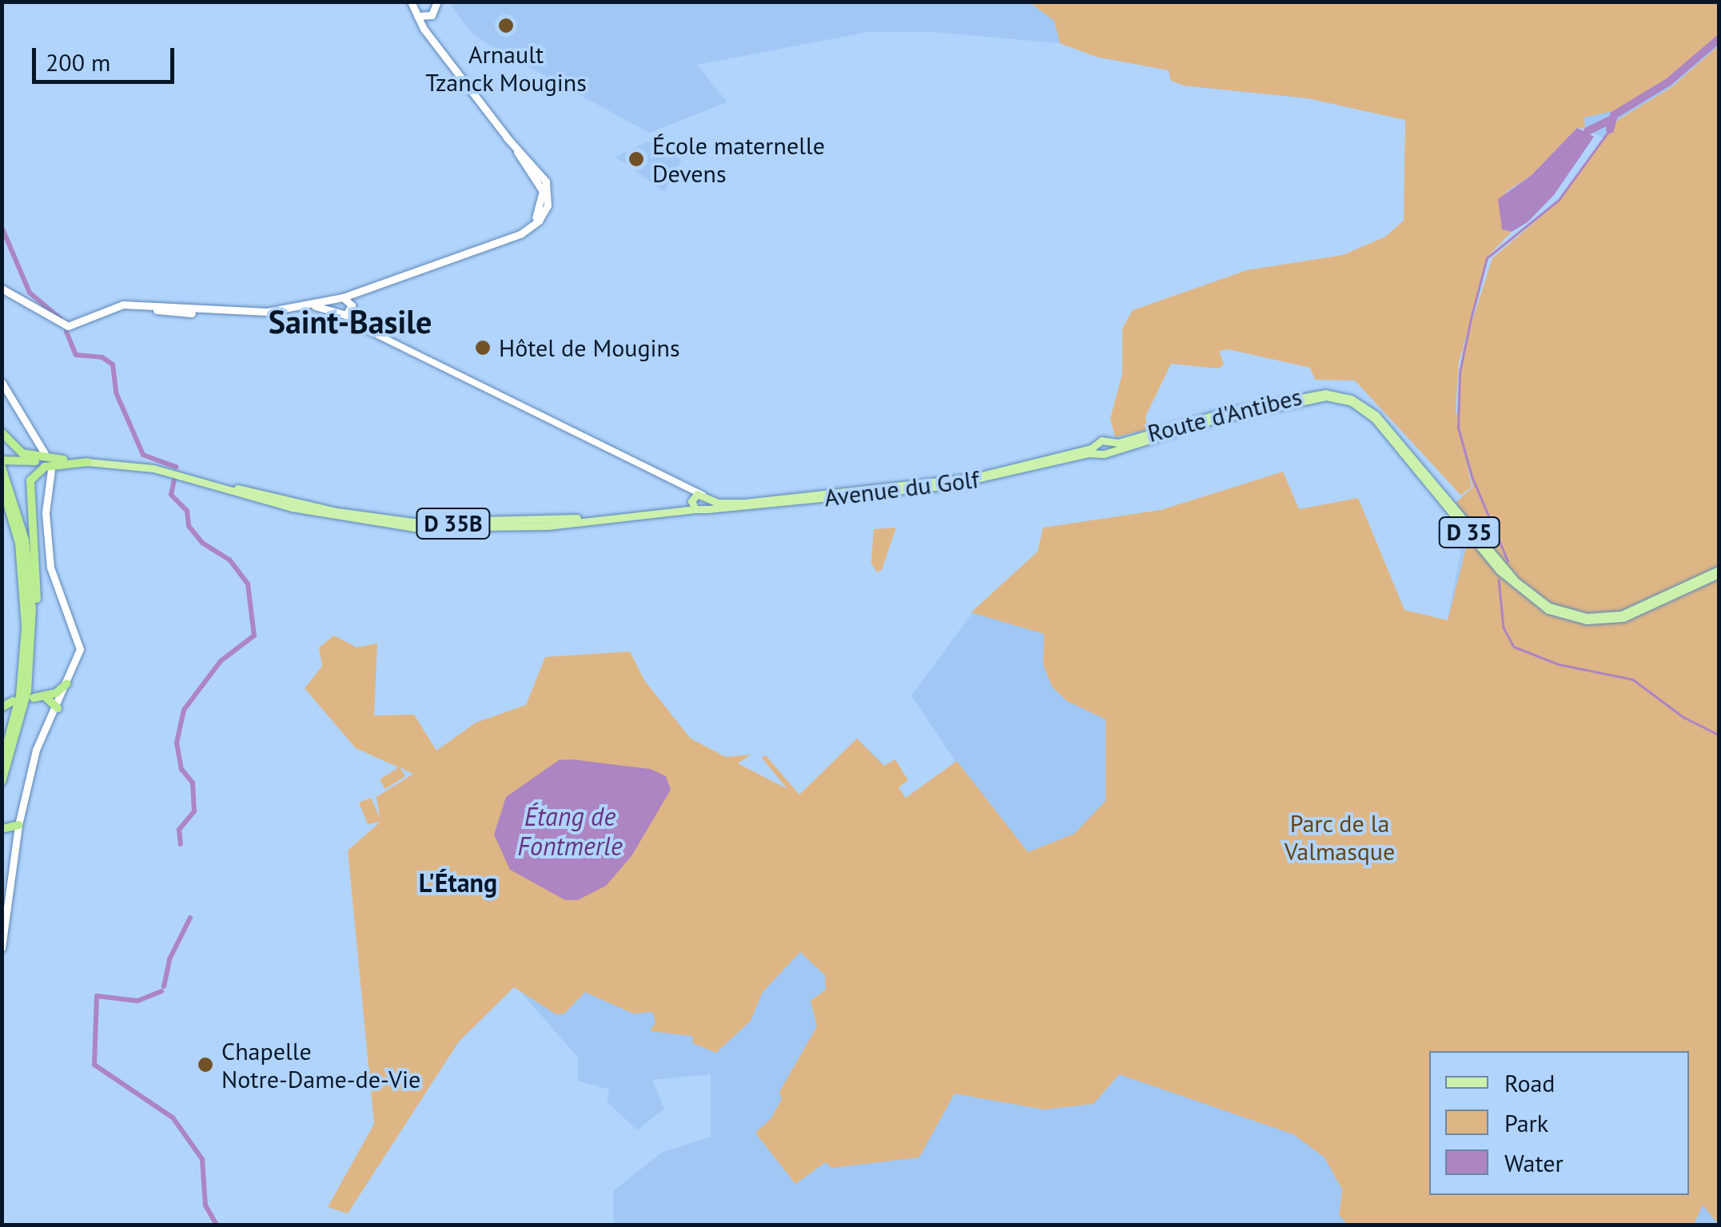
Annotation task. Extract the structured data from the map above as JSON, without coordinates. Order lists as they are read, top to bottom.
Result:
{
  "streets": {
    "main road": [
      "Route d'Antibes",
      "Avenue du Golf",
      "D 35B",
      "D 35"
    ]
  },
  "crossings": [
    ["Route d'Antibes", "Avenue du Golf"],
    ["Avenue du Golf", "D 35B"]
  ],
  "districts": ["Saint-Basile", "L'Étang"],
  "water": ["Étang de Fontmerle"],
  "parks": ["Parc de la Valmasque"],
  "places": [
    "Arnault Tzanck Mougins",
    "École maternelle Devens",
    "Hôtel de Mougins",
    "Chapelle Notre-Dame-de-Vie"
  ],
  "legend": ["Road", "Park", "Water"],
  "scale_bar": "200 m"
}
